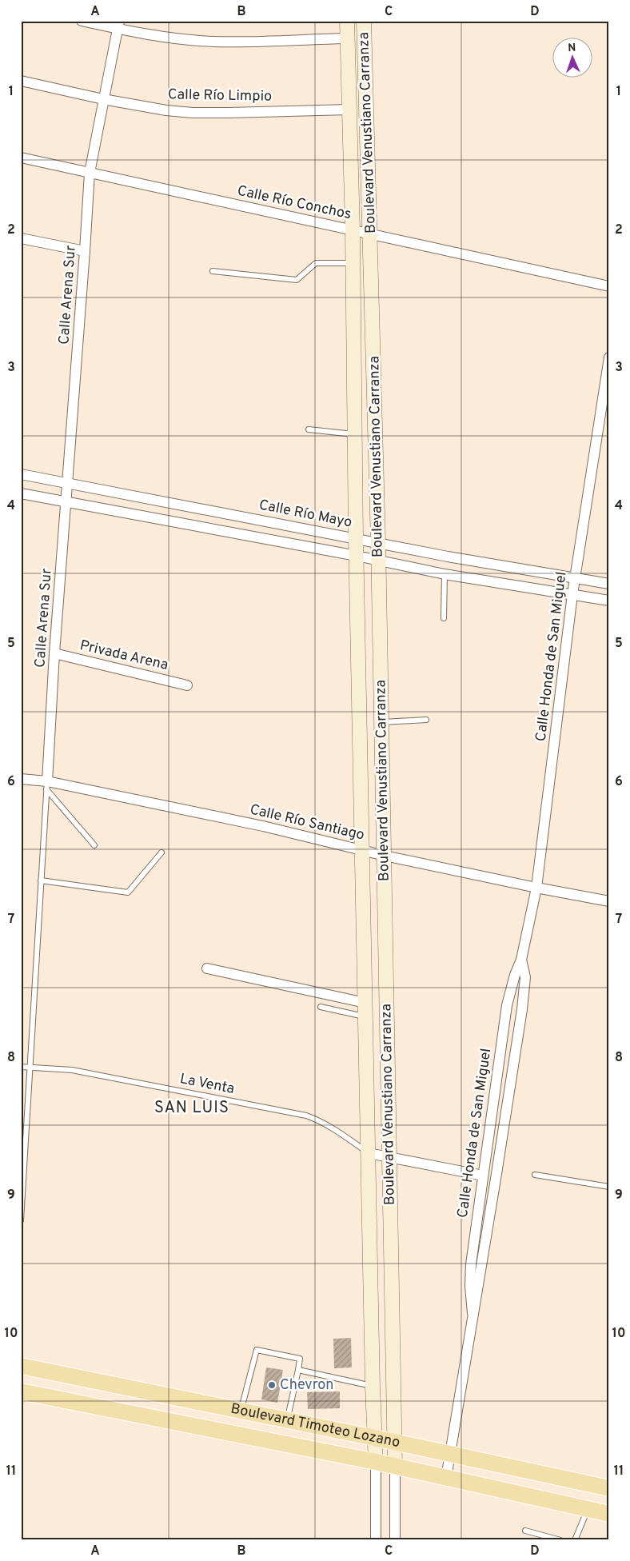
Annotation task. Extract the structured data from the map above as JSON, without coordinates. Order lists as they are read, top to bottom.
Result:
{
  "streets": {
    "main road": ["Boulevard Venustiano Carranza", "Boulevard Timoteo Lozano"],
    "street": [
      "Calle Río Limpio",
      "Calle Río Conchos",
      "Calle Arena Sur",
      "Calle Río Mayo",
      "Privada Arena",
      "Calle Honda de San Miguel",
      "Calle Río Santiago"
    ],
    "lane": ["La Venta"]
  },
  "crossings": [
    ["Calle Río Limpio", "Boulevard Venustiano Carranza"],
    ["Calle Río Limpio", "Calle Arena Sur"],
    ["Boulevard Venustiano Carranza", "Calle Río Conchos"],
    ["Boulevard Venustiano Carranza", "Calle Río Mayo"],
    ["Boulevard Venustiano Carranza", "Calle Río Santiago"],
    ["Boulevard Venustiano Carranza", "La Venta"],
    ["Boulevard Venustiano Carranza", "Boulevard Timoteo Lozano"],
    ["Calle Río Conchos", "Calle Arena Sur"],
    ["Calle Arena Sur", "Calle Río Mayo"],
    ["Calle Arena Sur", "Privada Arena"],
    ["Calle Arena Sur", "Calle Río Santiago"],
    ["Calle Arena Sur", "La Venta"],
    ["Calle Río Mayo", "Calle Honda de San Miguel"],
    ["Calle Honda de San Miguel", "Calle Río Santiago"],
    ["Calle Honda de San Miguel", "Boulevard Timoteo Lozano"]
  ],
  "districts": ["SAN LUIS"],
  "places": ["Chevron"],
  "north": "top",
  "grid": {
    "columns": [
      "A",
      "B",
      "C",
      "D"
    ],
    "rows": [
      "1",
      "2",
      "3",
      "4",
      "5",
      "6",
      "7",
      "8",
      "9",
      "10",
      "11"
    ]
  }
}
